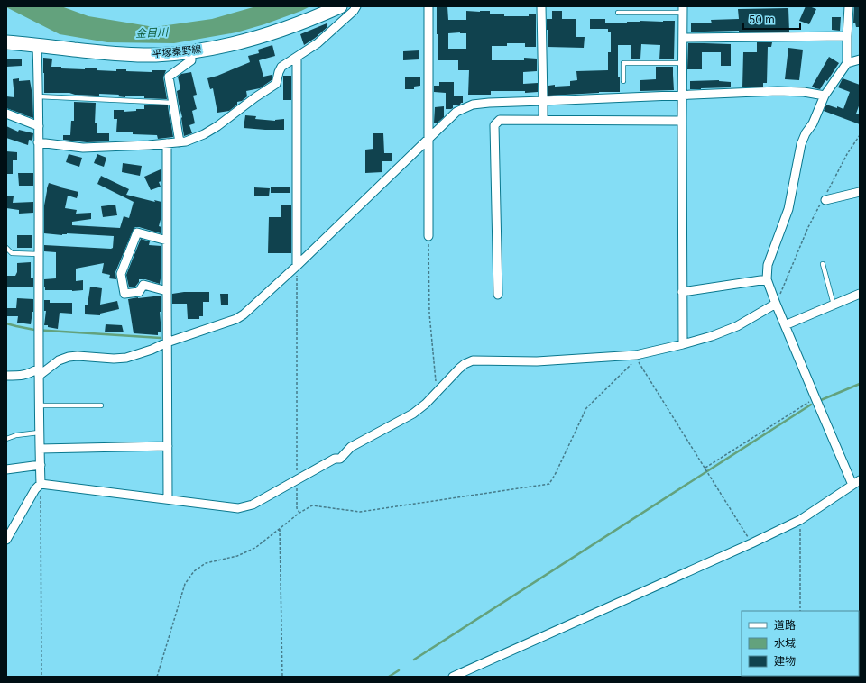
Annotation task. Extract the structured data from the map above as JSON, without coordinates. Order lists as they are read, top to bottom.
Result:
{
  "streets": {
    "main road": ["平塚秦野線"]
  },
  "water": ["金目川"],
  "legend": ["道路", "水域", "建物"],
  "scale_bar": "50 m"
}
